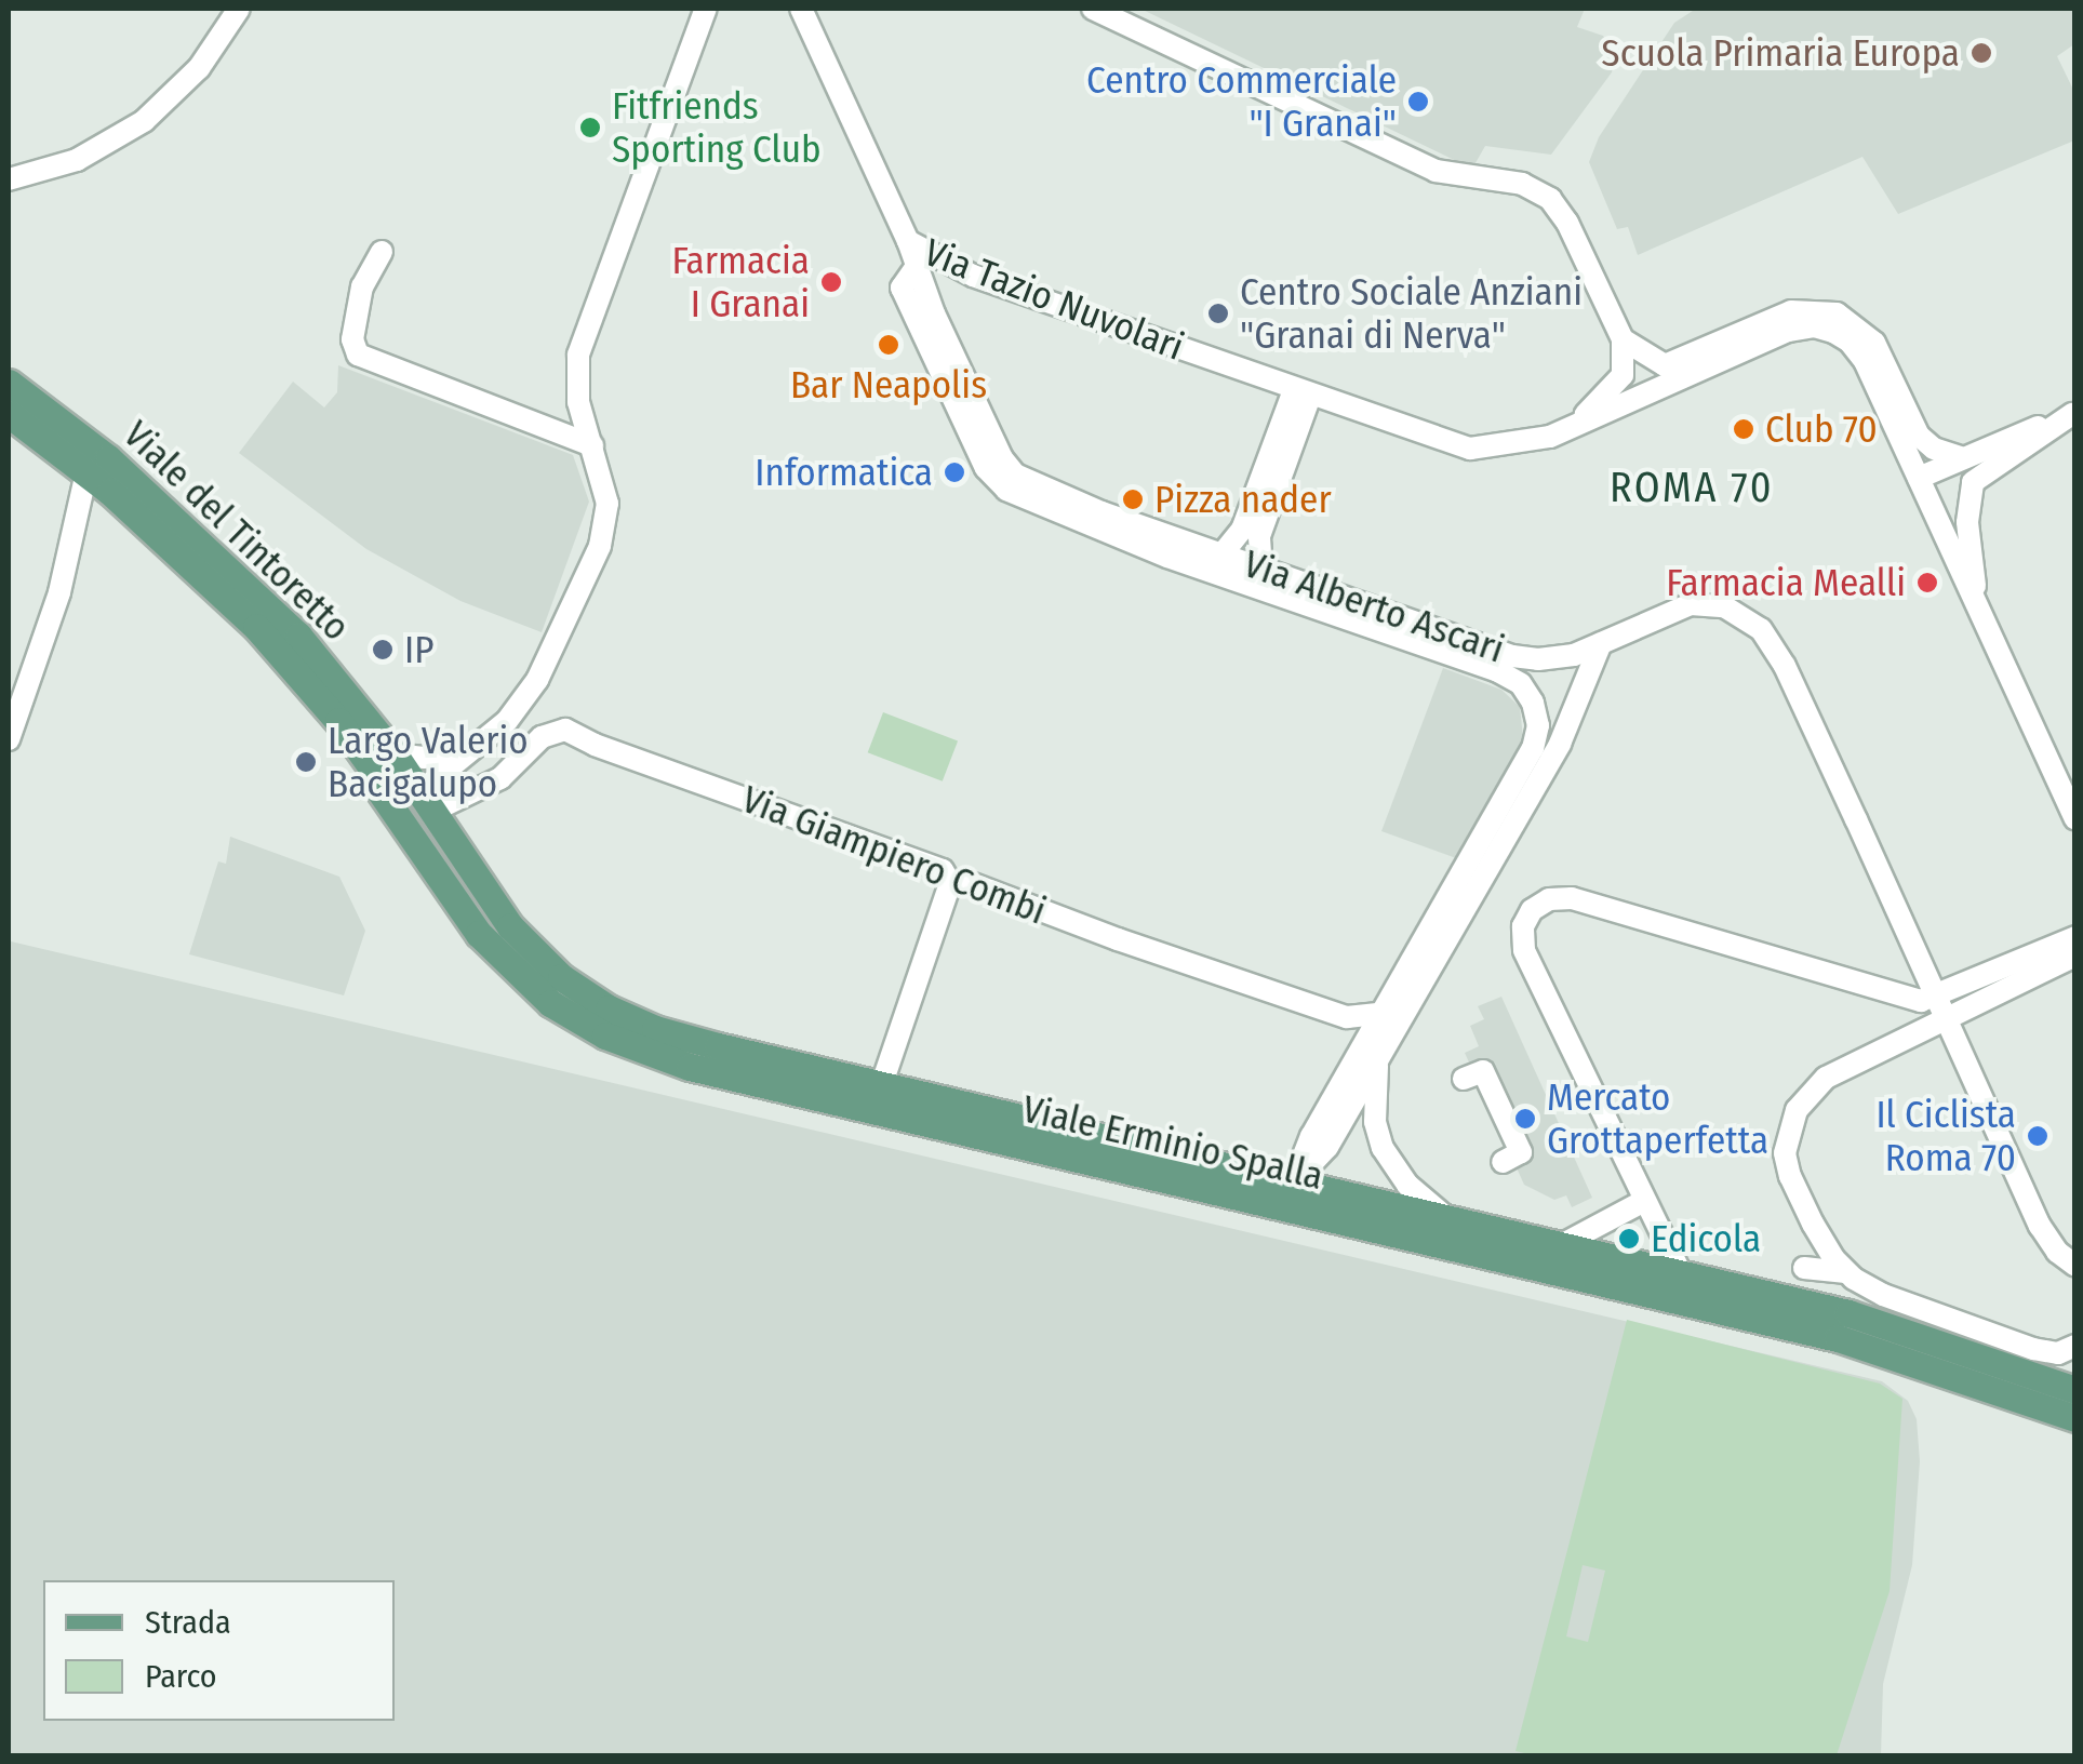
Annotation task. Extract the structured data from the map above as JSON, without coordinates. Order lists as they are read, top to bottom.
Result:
{
  "streets": {
    "main road": ["Viale del Tintoretto", "Viale Erminio Spalla"],
    "street": ["Via Tazio Nuvolari", "Via Alberto Ascari", "Via Giampiero Combi"]
  },
  "crossings": [
    ["Via Tazio Nuvolari", "Via Alberto Ascari"],
    ["Viale del Tintoretto", "Viale Erminio Spalla"],
    ["Via Giampiero Combi", "Viale Erminio Spalla"]
  ],
  "districts": ["ROMA 70"],
  "places": [
    "Scuola Primaria Europa",
    "Centro Commerciale \"I Granai\"",
    "Fitfriends Sporting Club",
    "Farmacia I Granai",
    "Centro Sociale Anziani \"Granai di Nerva\"",
    "Bar Neapolis",
    "Club 70",
    "Informatica",
    "Pizza nader",
    "Farmacia Mealli",
    "IP",
    "Largo Valerio Bacigalupo",
    "Mercato Grottaperfetta",
    "Il Ciclista Roma 70",
    "Edicola"
  ],
  "legend": ["Strada", "Parco"]
}
